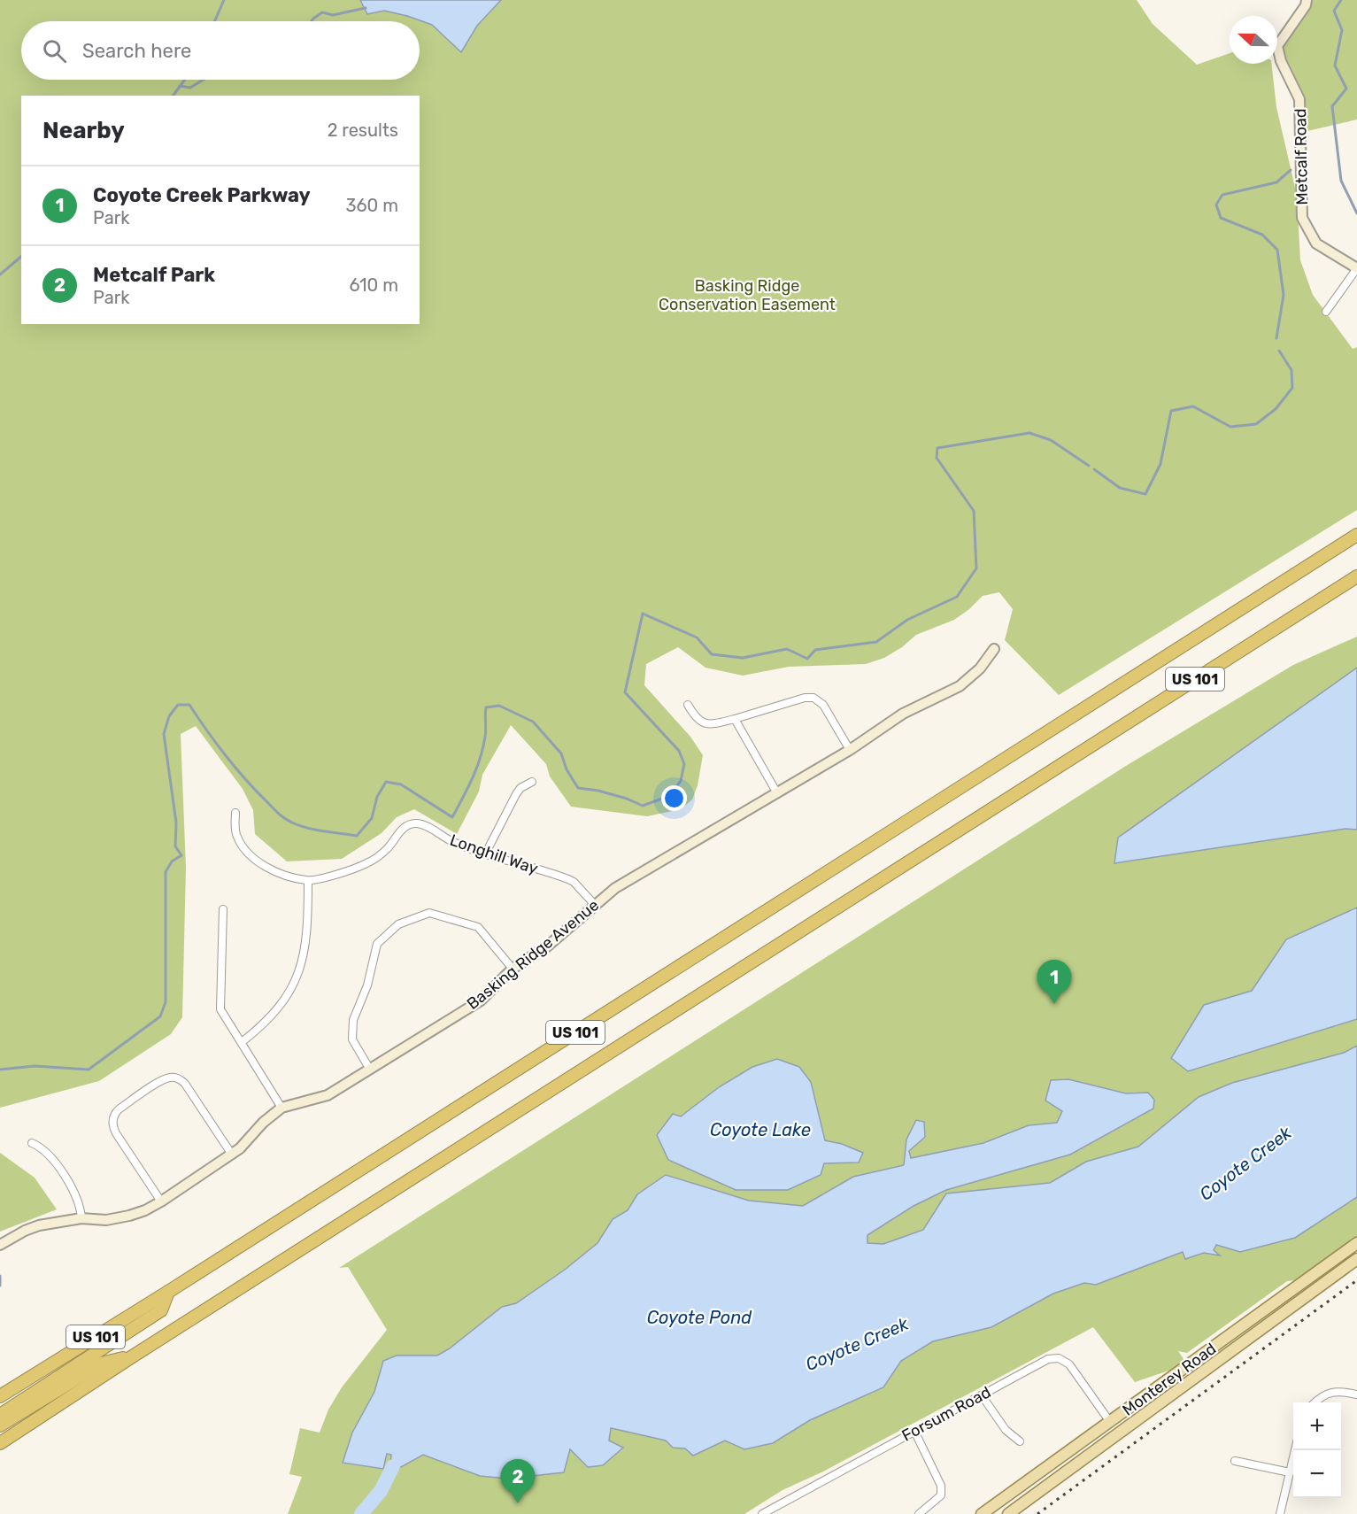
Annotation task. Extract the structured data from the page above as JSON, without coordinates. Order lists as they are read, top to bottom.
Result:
{
  "streets": {
    "highway": ["US 101"],
    "main road": ["Monterey Road"],
    "street": [
      "Metcalf Road",
      "Longhill Way",
      "Basking Ridge Avenue",
      "Forsum Road"
    ]
  },
  "crossings": [
    ["Longhill Way", "Basking Ridge Avenue"],
    ["Monterey Road", "Forsum Road"]
  ],
  "water": ["Coyote Lake", "Coyote Creek", "Coyote Pond"],
  "parks": ["Basking Ridge Conservation Easement"],
  "north": "left",
  "page": {
    "search": "Search here",
    "heading": ["Nearby", "2 results"],
    "list": [
      {
        "mark": "1",
        "name": "Coyote Creek Parkway",
        "note": "Park",
        "value": "360 m"
      },
      {
        "mark": "2",
        "name": "Metcalf Park",
        "note": "Park",
        "value": "610 m"
      }
    ],
    "pins": ["1", "2"],
    "map_buttons": ["+", "−"]
  }
}
